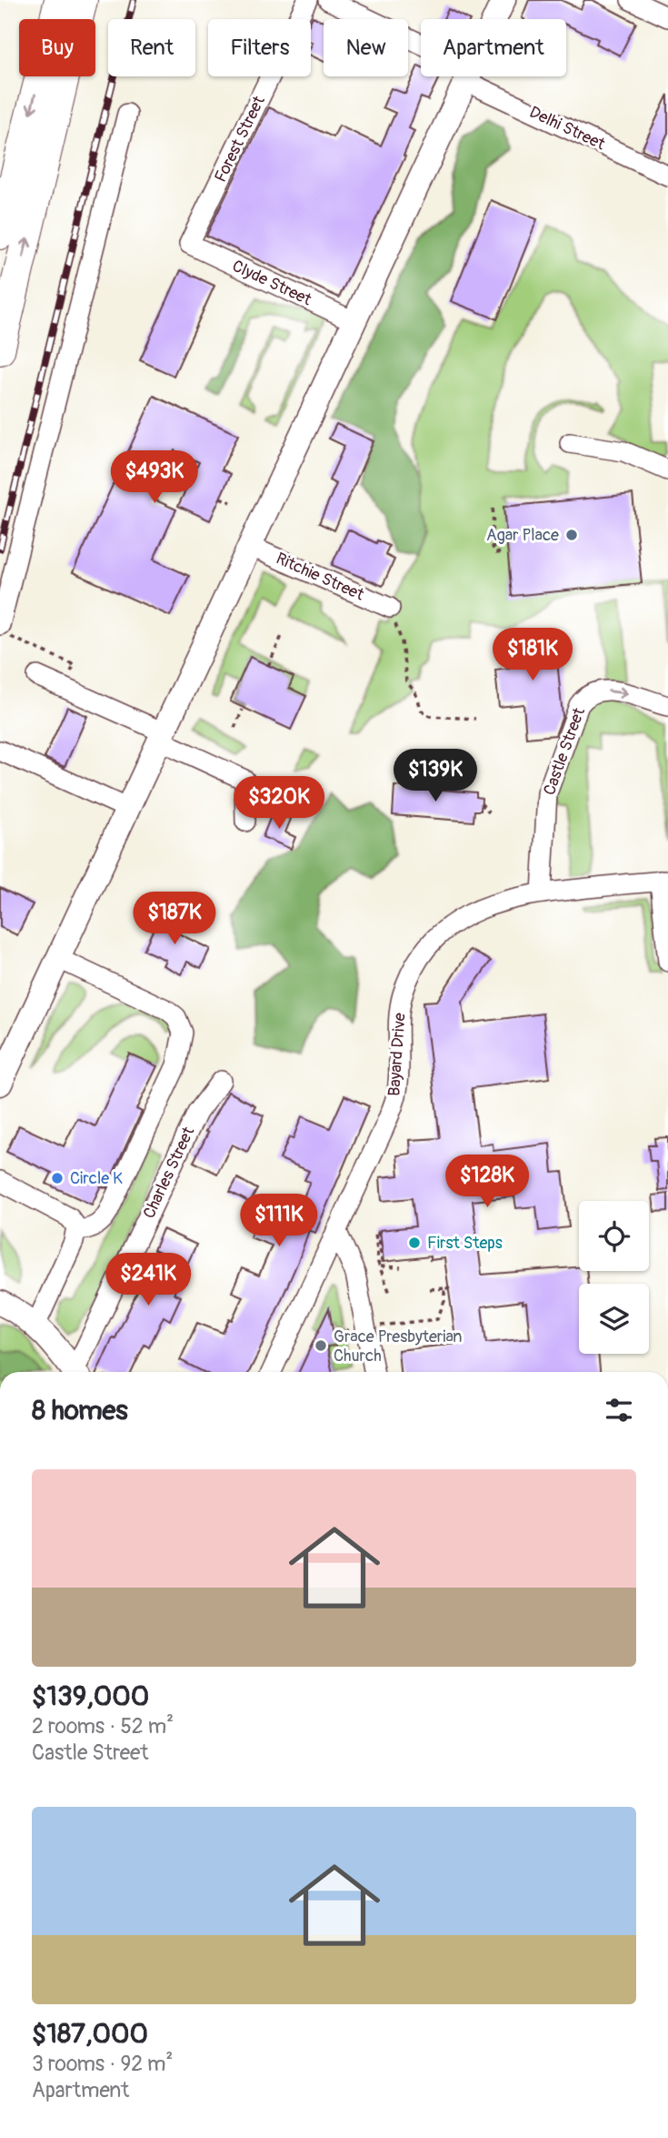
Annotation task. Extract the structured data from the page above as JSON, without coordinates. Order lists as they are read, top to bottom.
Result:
{
  "streets": {
    "street": [
      "Delhi Street",
      "Forest Street",
      "Clyde Street",
      "Ritchie Street",
      "Castle Street",
      "Bayard Drive",
      "Charles Street"
    ]
  },
  "crossings": [
    ["Forest Street", "Clyde Street"],
    ["Castle Street", "Bayard Drive"]
  ],
  "places": [
    "Agar Place",
    "Circle K",
    "First Steps",
    "Grace Presbyterian Church"
  ],
  "page": {
    "chip": [
      "Buy",
      "Rent",
      "Filters",
      "New",
      "Apartment"
    ],
    "price": [
      "$493K",
      "$181K",
      "$139K",
      "$320K",
      "$187K",
      "$128K",
      "$111K",
      "$241K"
    ],
    "heading": "8 homes",
    "list": [
      {
        "name": "$139,000",
        "note": "2 rooms · 52 m² · Castle Street"
      },
      {
        "name": "$187,000",
        "note": "3 rooms · 92 m² · Apartment"
      }
    ]
  }
}
